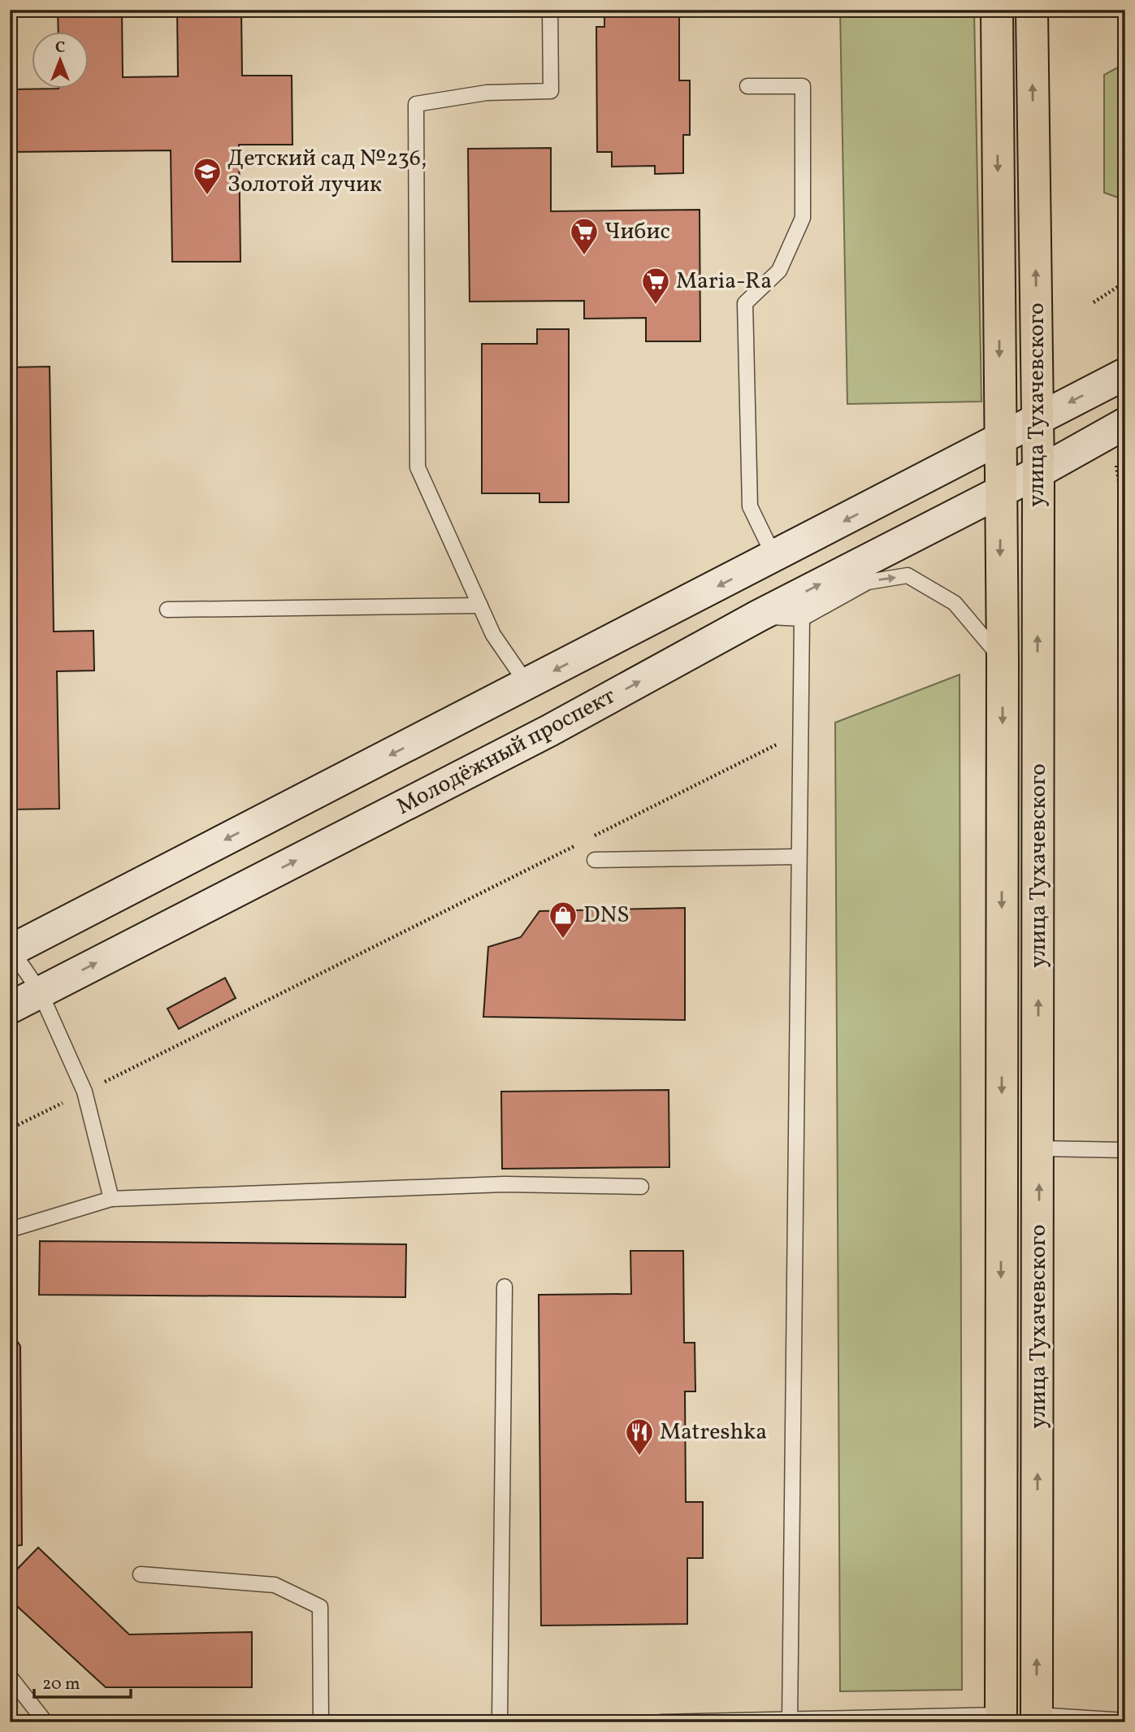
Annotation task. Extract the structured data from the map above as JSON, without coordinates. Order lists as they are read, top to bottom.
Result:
{
  "streets": {
    "main road": ["улица Тухачевского", "Молодёжный проспект"]
  },
  "crossings": [
    ["улица Тухачевского", "Молодёжный проспект"]
  ],
  "places": {
    "school or university": ["Детский сад №236, Золотой лучик"],
    "supermarket": ["Чибис", "Maria-Ra"],
    "shop": ["DNS"],
    "restaurant": ["Matreshka"]
  },
  "scale_bar": "20 m",
  "north": "top"
}
